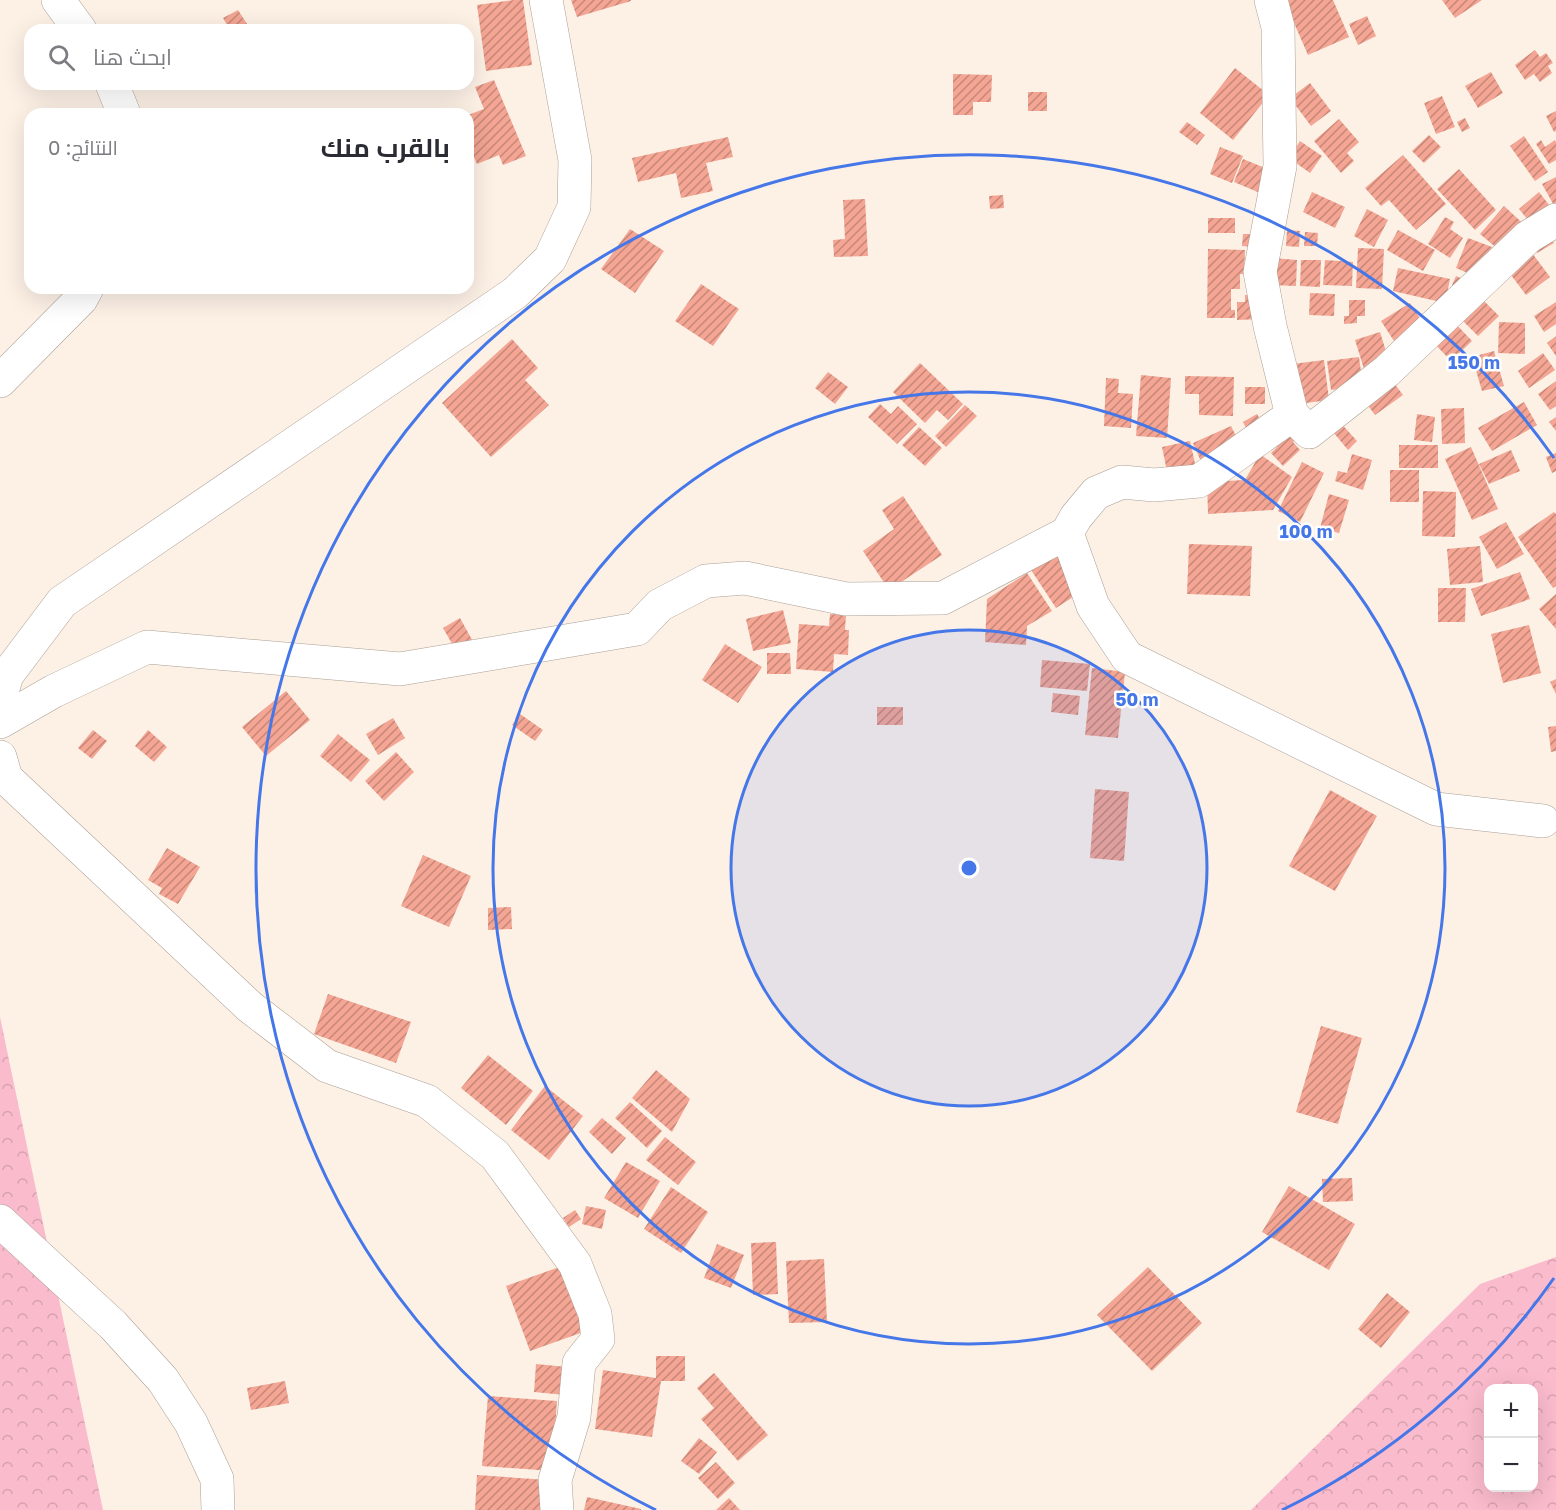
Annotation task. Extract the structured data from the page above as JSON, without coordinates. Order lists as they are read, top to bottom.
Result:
{
  "page": {
    "search": "ابحث هنا",
    "heading": ["بالقرب منك", "النتائج: 0"],
    "map_buttons": ["+", "−"]
  },
  "rings": ["150 m", "100 m", "50 m"]
}
